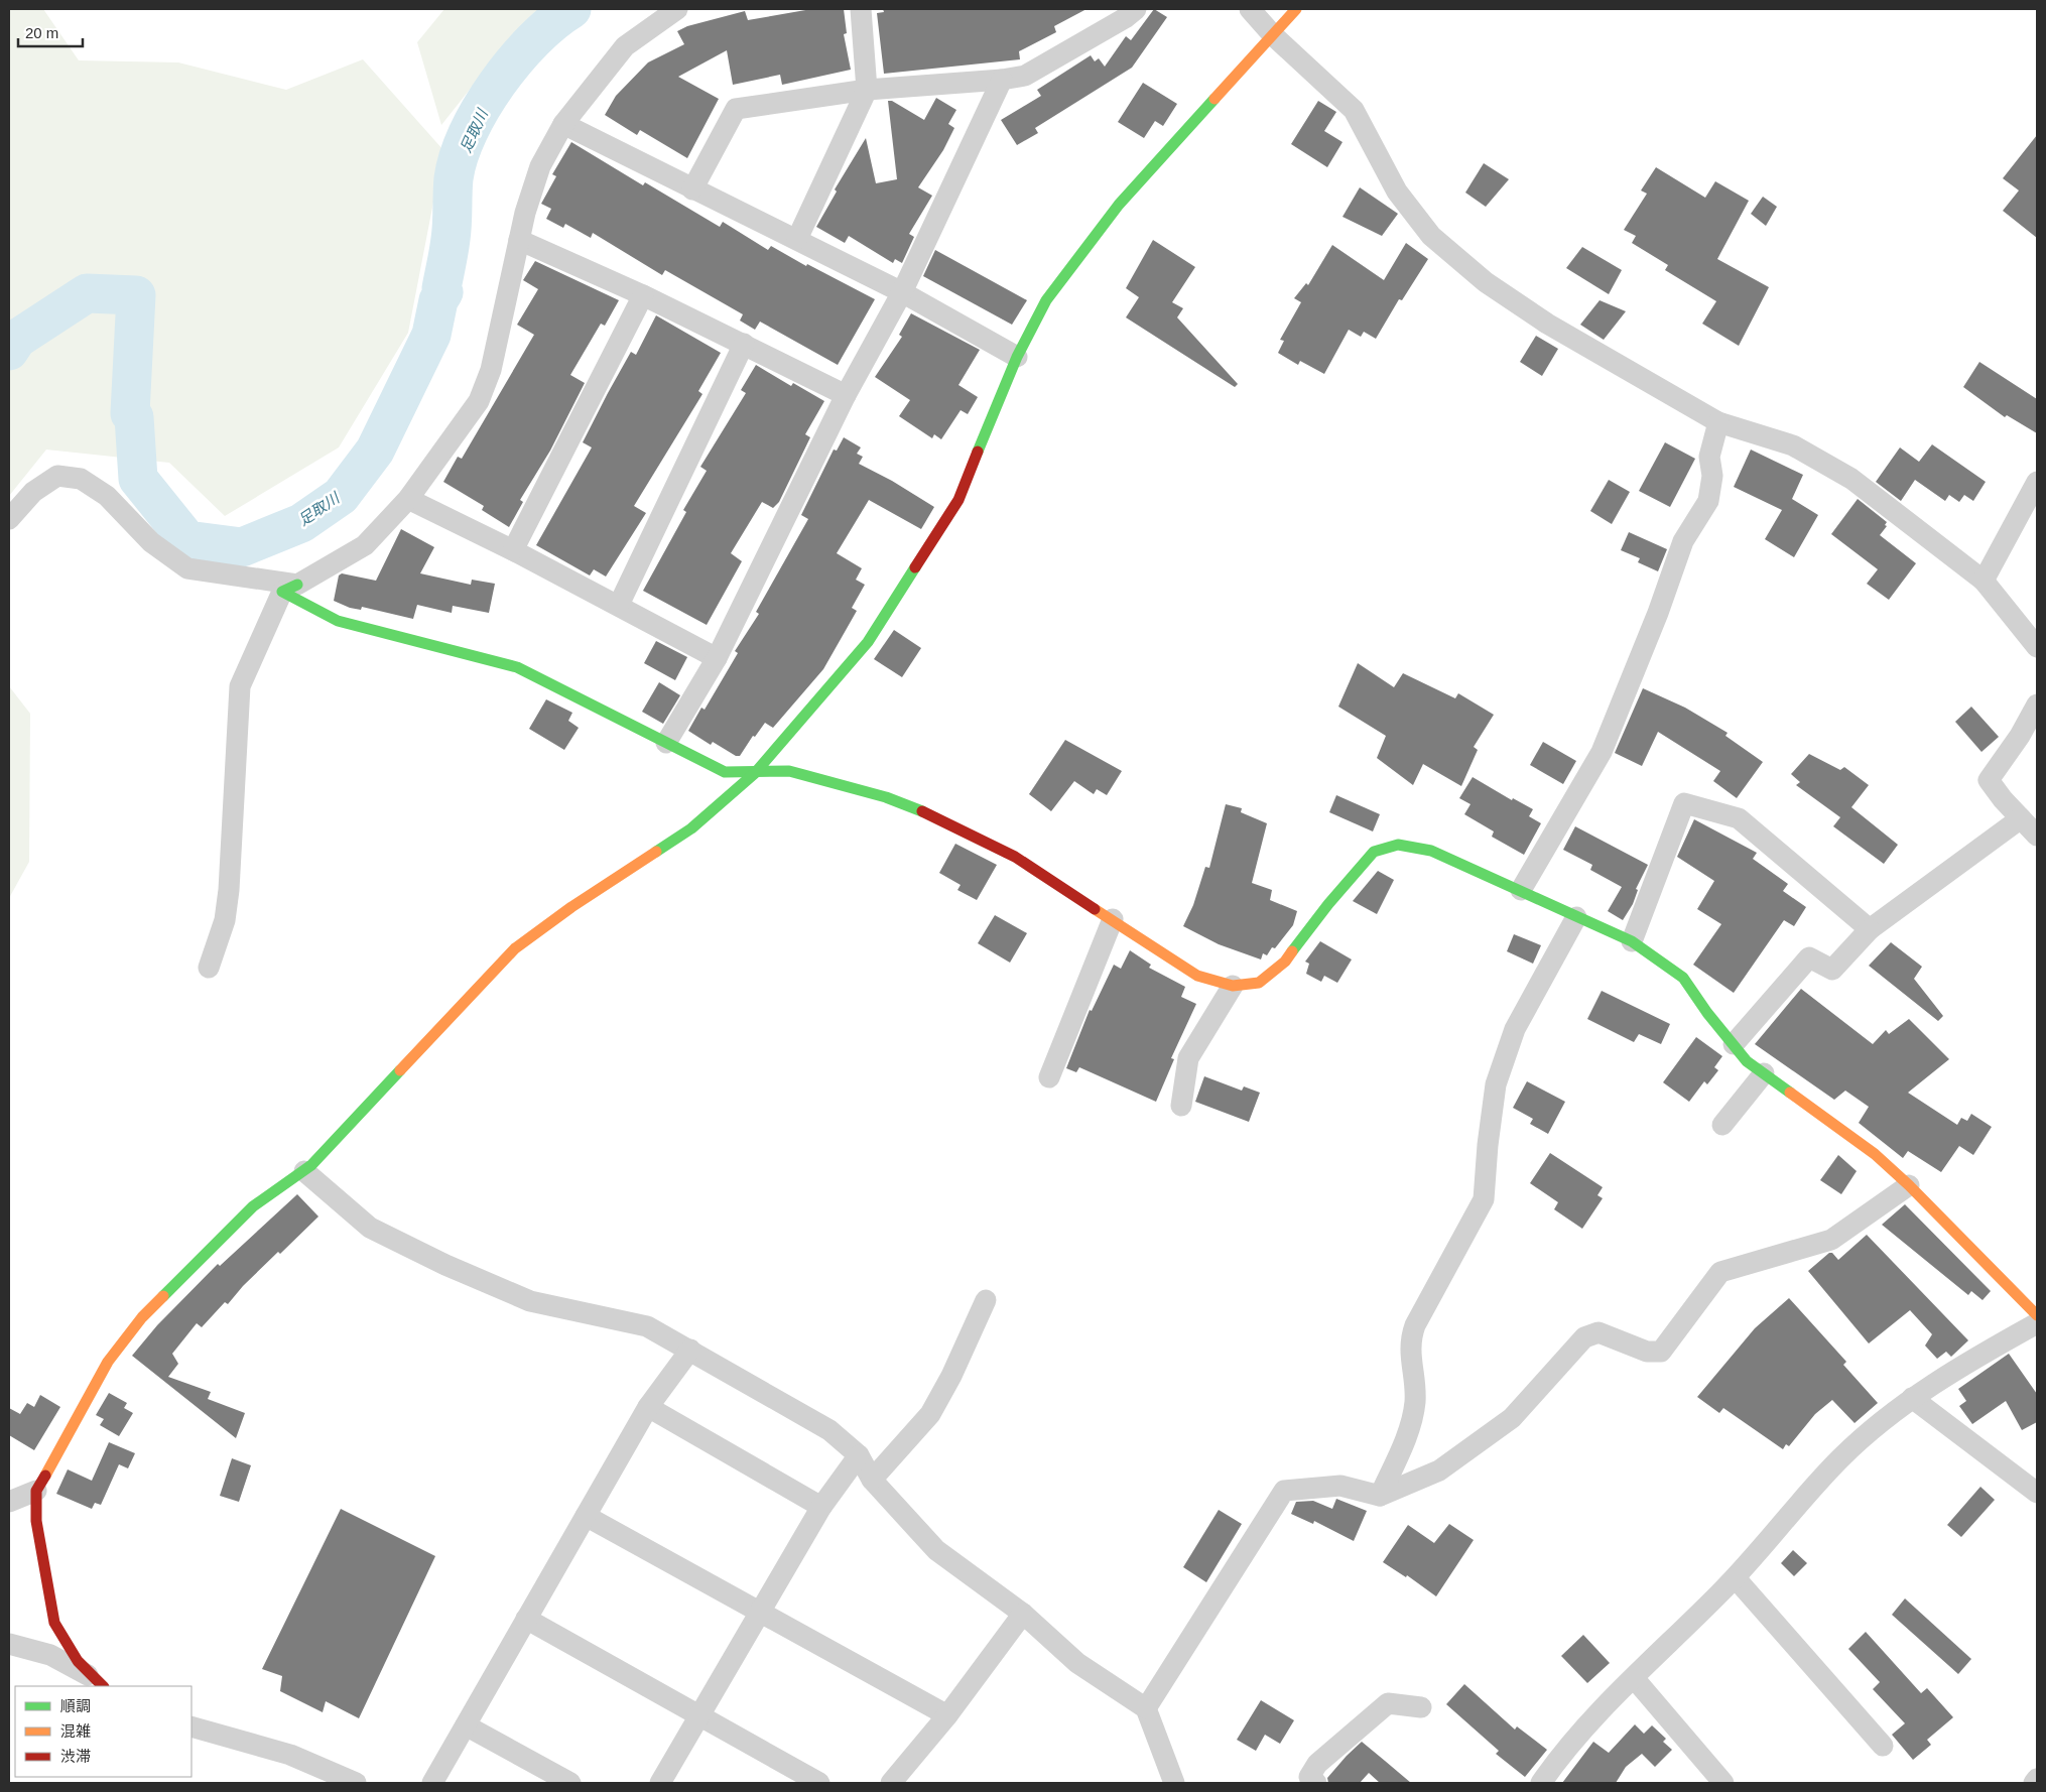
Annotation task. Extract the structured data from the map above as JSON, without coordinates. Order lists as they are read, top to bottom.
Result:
{
  "water": ["足取川"],
  "legend": ["順調", "混雑", "渋滞"],
  "scale_bar": "20 m"
}
